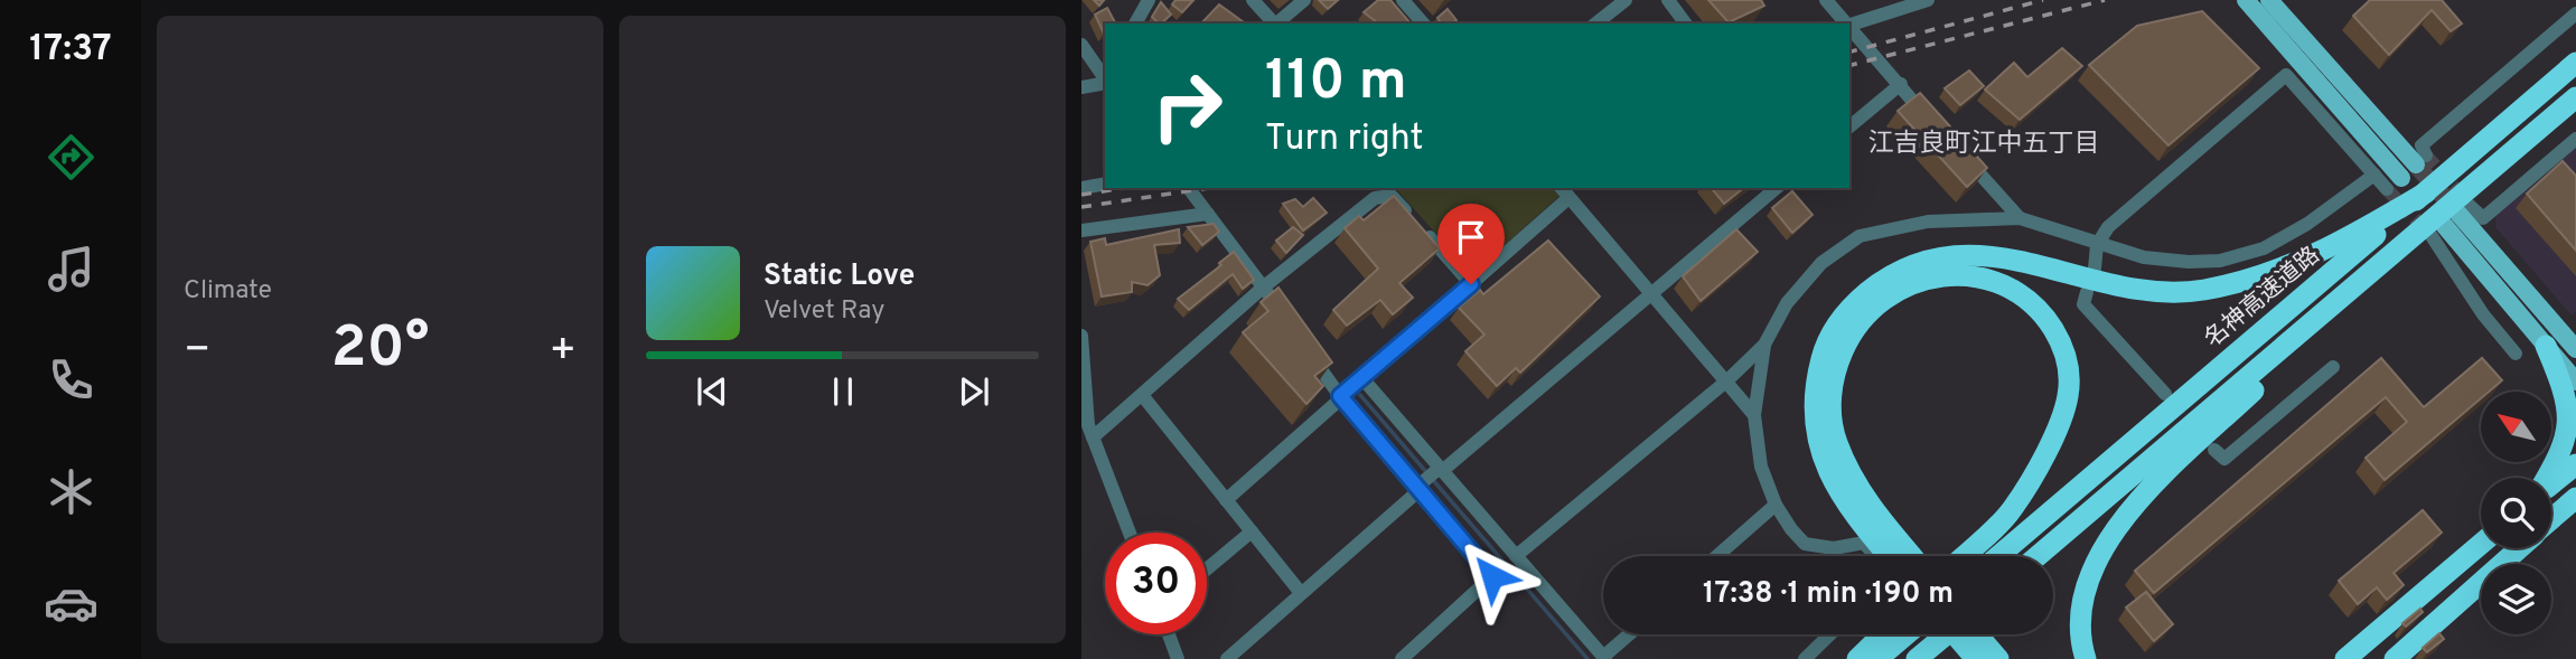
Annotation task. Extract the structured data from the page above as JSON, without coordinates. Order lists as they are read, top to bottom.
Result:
{
  "streets": {
    "highway": ["名神高速道路"]
  },
  "districts": ["江吉良町江中五丁目"],
  "north": "top left",
  "page": {
    "tabs": "17:37",
    "tile": "Climate",
    "turn": ["110 m", "Turn right"],
    "song": ["Static Love", "Velvet Ray"],
    "heat": ["−", "20°", "+"],
    "limit": "30",
    "trip": "17:38 · 1 min · 190 m"
  }
}
